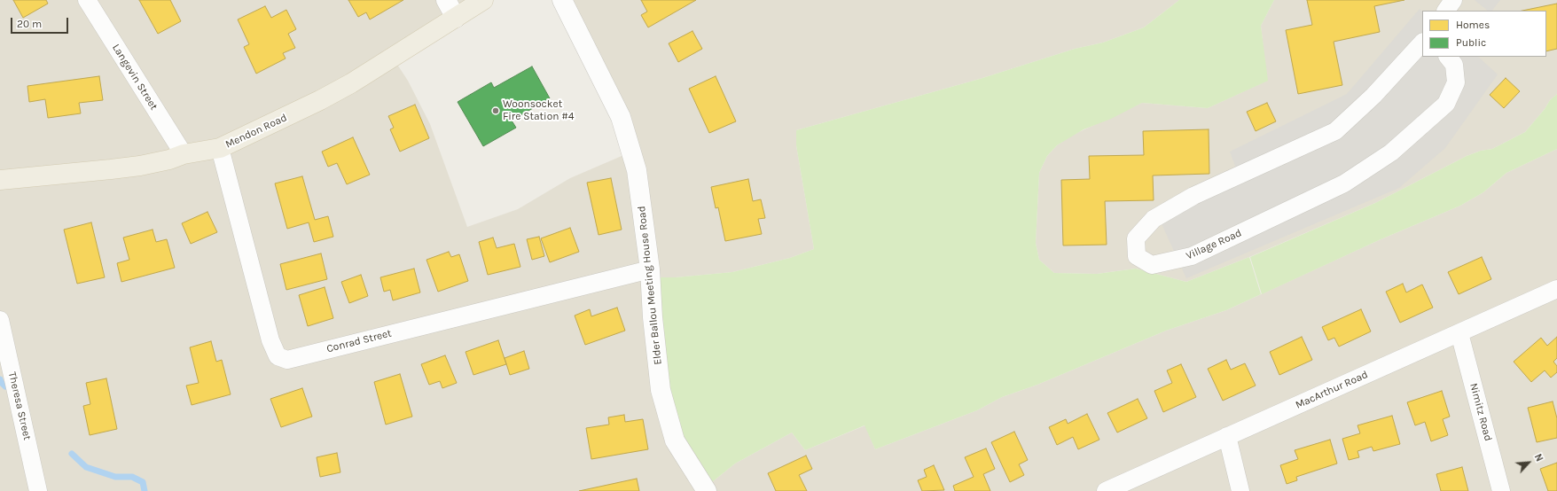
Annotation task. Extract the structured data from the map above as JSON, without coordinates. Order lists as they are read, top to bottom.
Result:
{
  "streets": {
    "main road": ["Mendon Road"],
    "street": [
      "Langevin Street",
      "Village Road",
      "Elder Ballou Meeting House Road",
      "Conrad Street",
      "MacArthur Road",
      "Theresa Street",
      "Nimitz Road"
    ]
  },
  "crossings": [
    ["Langevin Street", "Mendon Road"],
    ["Mendon Road", "Conrad Street"],
    ["Elder Ballou Meeting House Road", "Conrad Street"],
    ["MacArthur Road", "Nimitz Road"]
  ],
  "places": ["Woonsocket Fire Station #4"],
  "legend": ["Homes", "Public"],
  "scale_bar": "20 m",
  "north": "top right"
}
